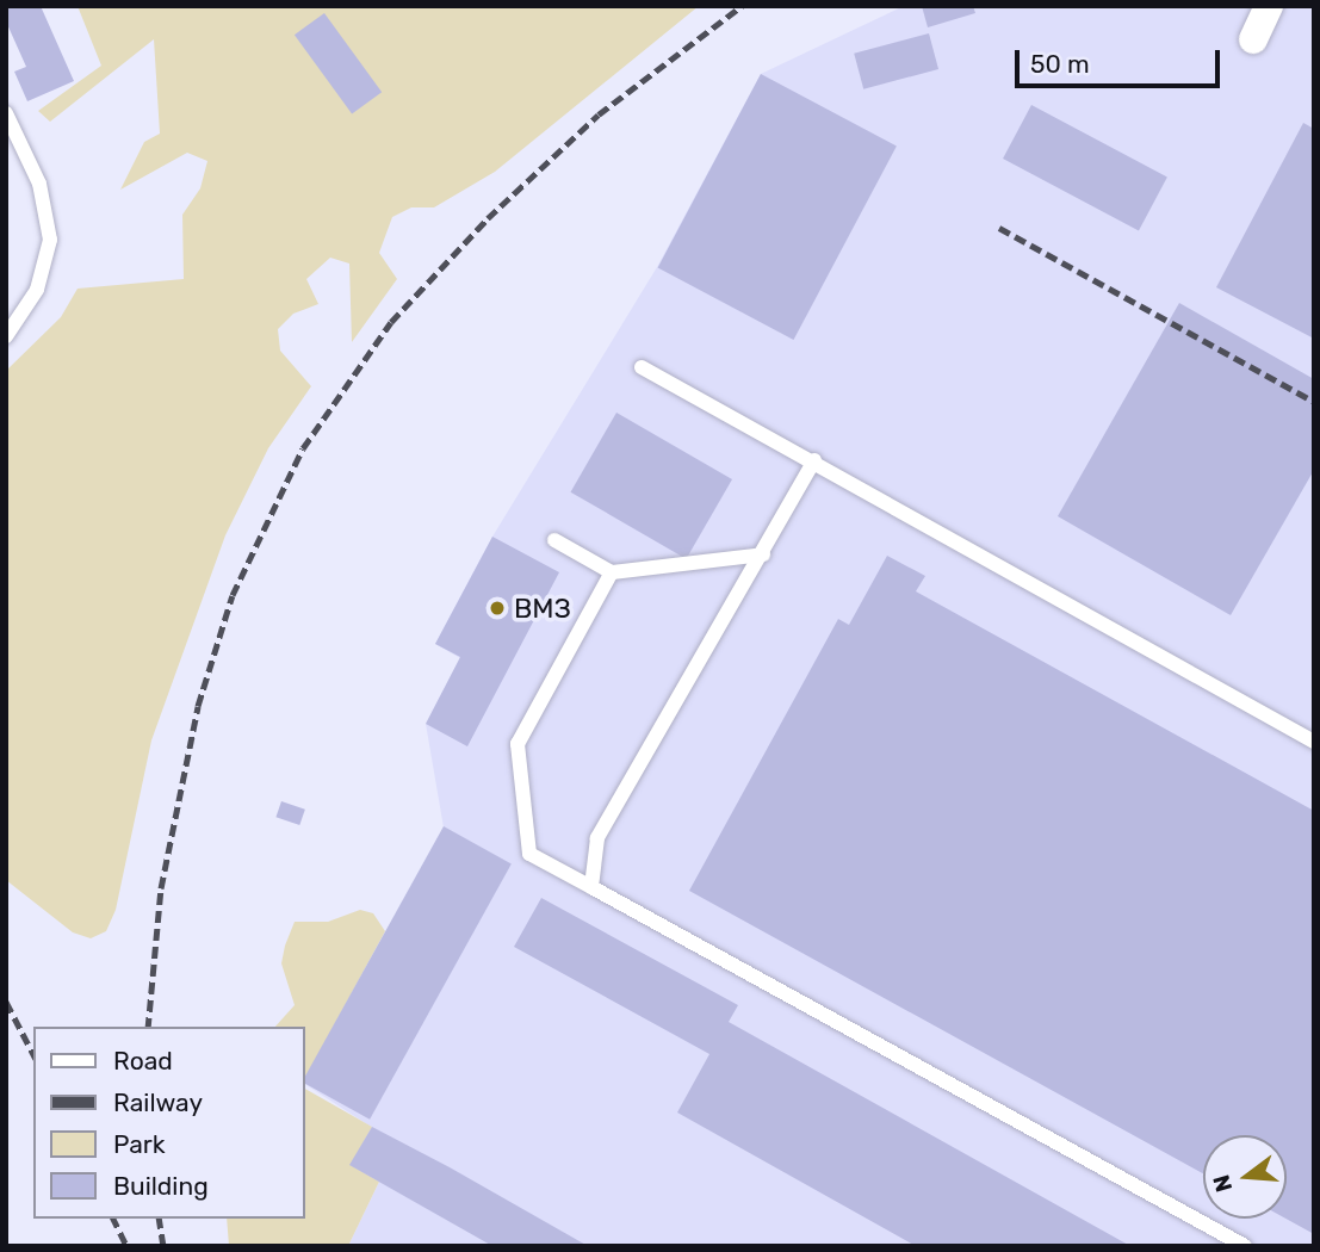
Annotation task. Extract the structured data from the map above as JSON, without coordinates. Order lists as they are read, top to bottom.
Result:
{
  "places": ["ВМЗ"],
  "legend": [
    "Road",
    "Railway",
    "Park",
    "Building"
  ],
  "scale_bar": "50 m",
  "north": "left"
}
